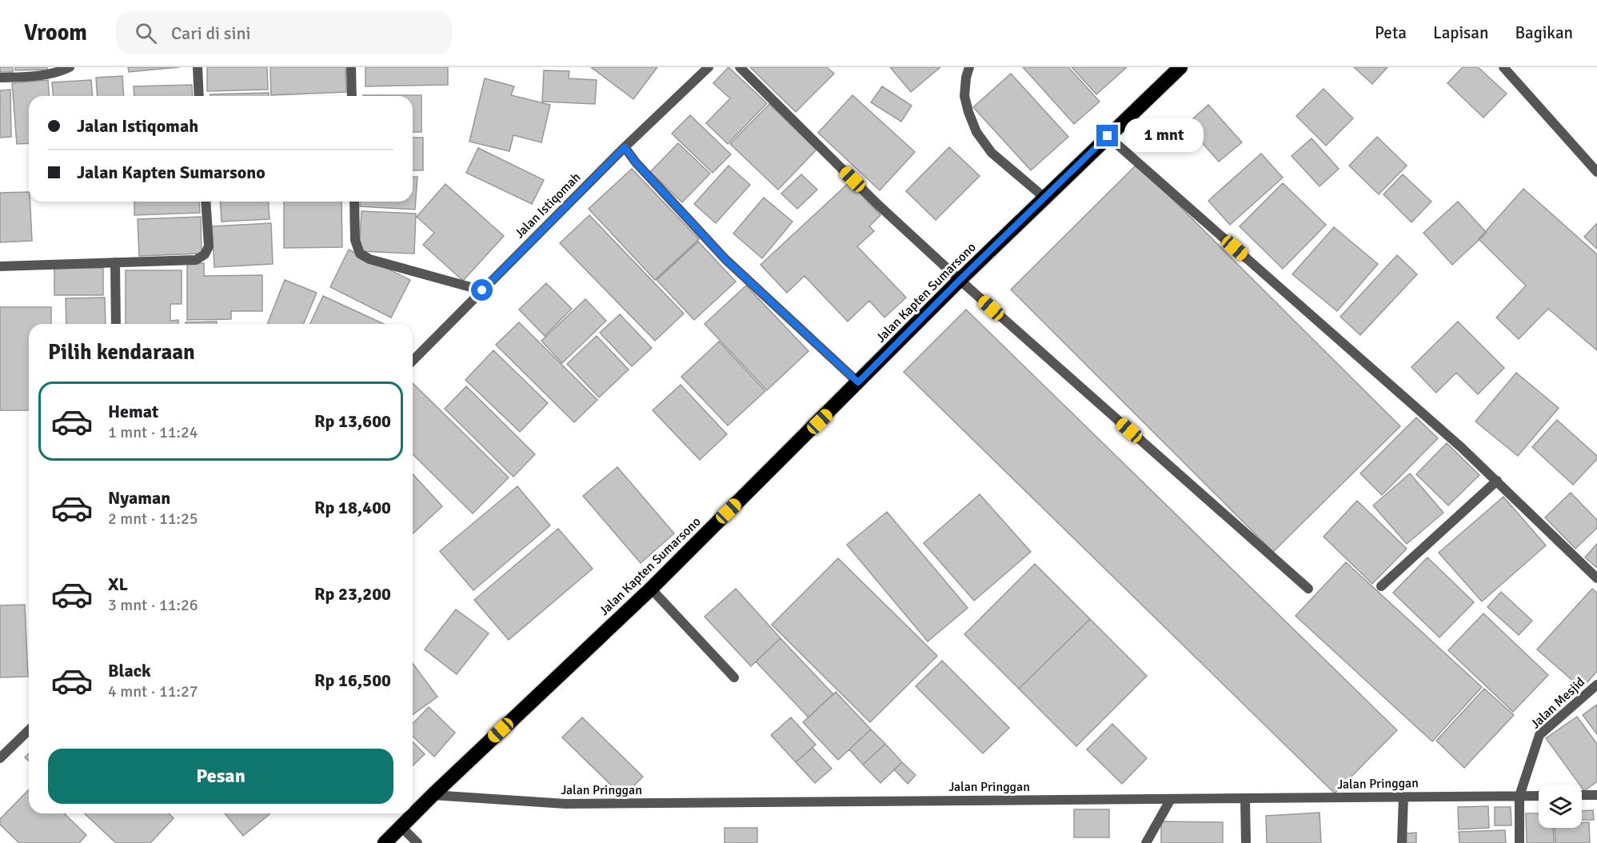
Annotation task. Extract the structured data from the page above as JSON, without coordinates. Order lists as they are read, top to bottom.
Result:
{
  "streets": {
    "highway": ["Jalan Kapten Sumarsono"],
    "street": ["Jalan Istiqomah", "Jalan Mesjid", "Jalan Pringgan"]
  },
  "crossings": [
    ["Jalan Kapten Sumarsono", "Jalan Pringgan"],
    ["Jalan Mesjid", "Jalan Pringgan"]
  ],
  "page": {
    "header": "Vroom",
    "search": "Cari di sini",
    "nav": ["Peta", "Lapisan", "Bagikan"],
    "banner": ["Jalan Istiqomah", "Jalan Kapten Sumarsono"],
    "bubble": "1 mnt",
    "heading": "Pilih kendaraan",
    "list": [
      {
        "name": "Hemat",
        "note": "1 mnt · 11:24",
        "value": "Rp 13,600"
      },
      {
        "name": "Nyaman",
        "note": "2 mnt · 11:25",
        "value": "Rp 18,400"
      },
      {
        "name": "XL",
        "note": "3 mnt · 11:26",
        "value": "Rp 23,200"
      },
      {
        "name": "Black",
        "note": "4 mnt · 11:27",
        "value": "Rp 16,500"
      }
    ],
    "buttons": "Pesan"
  }
}
